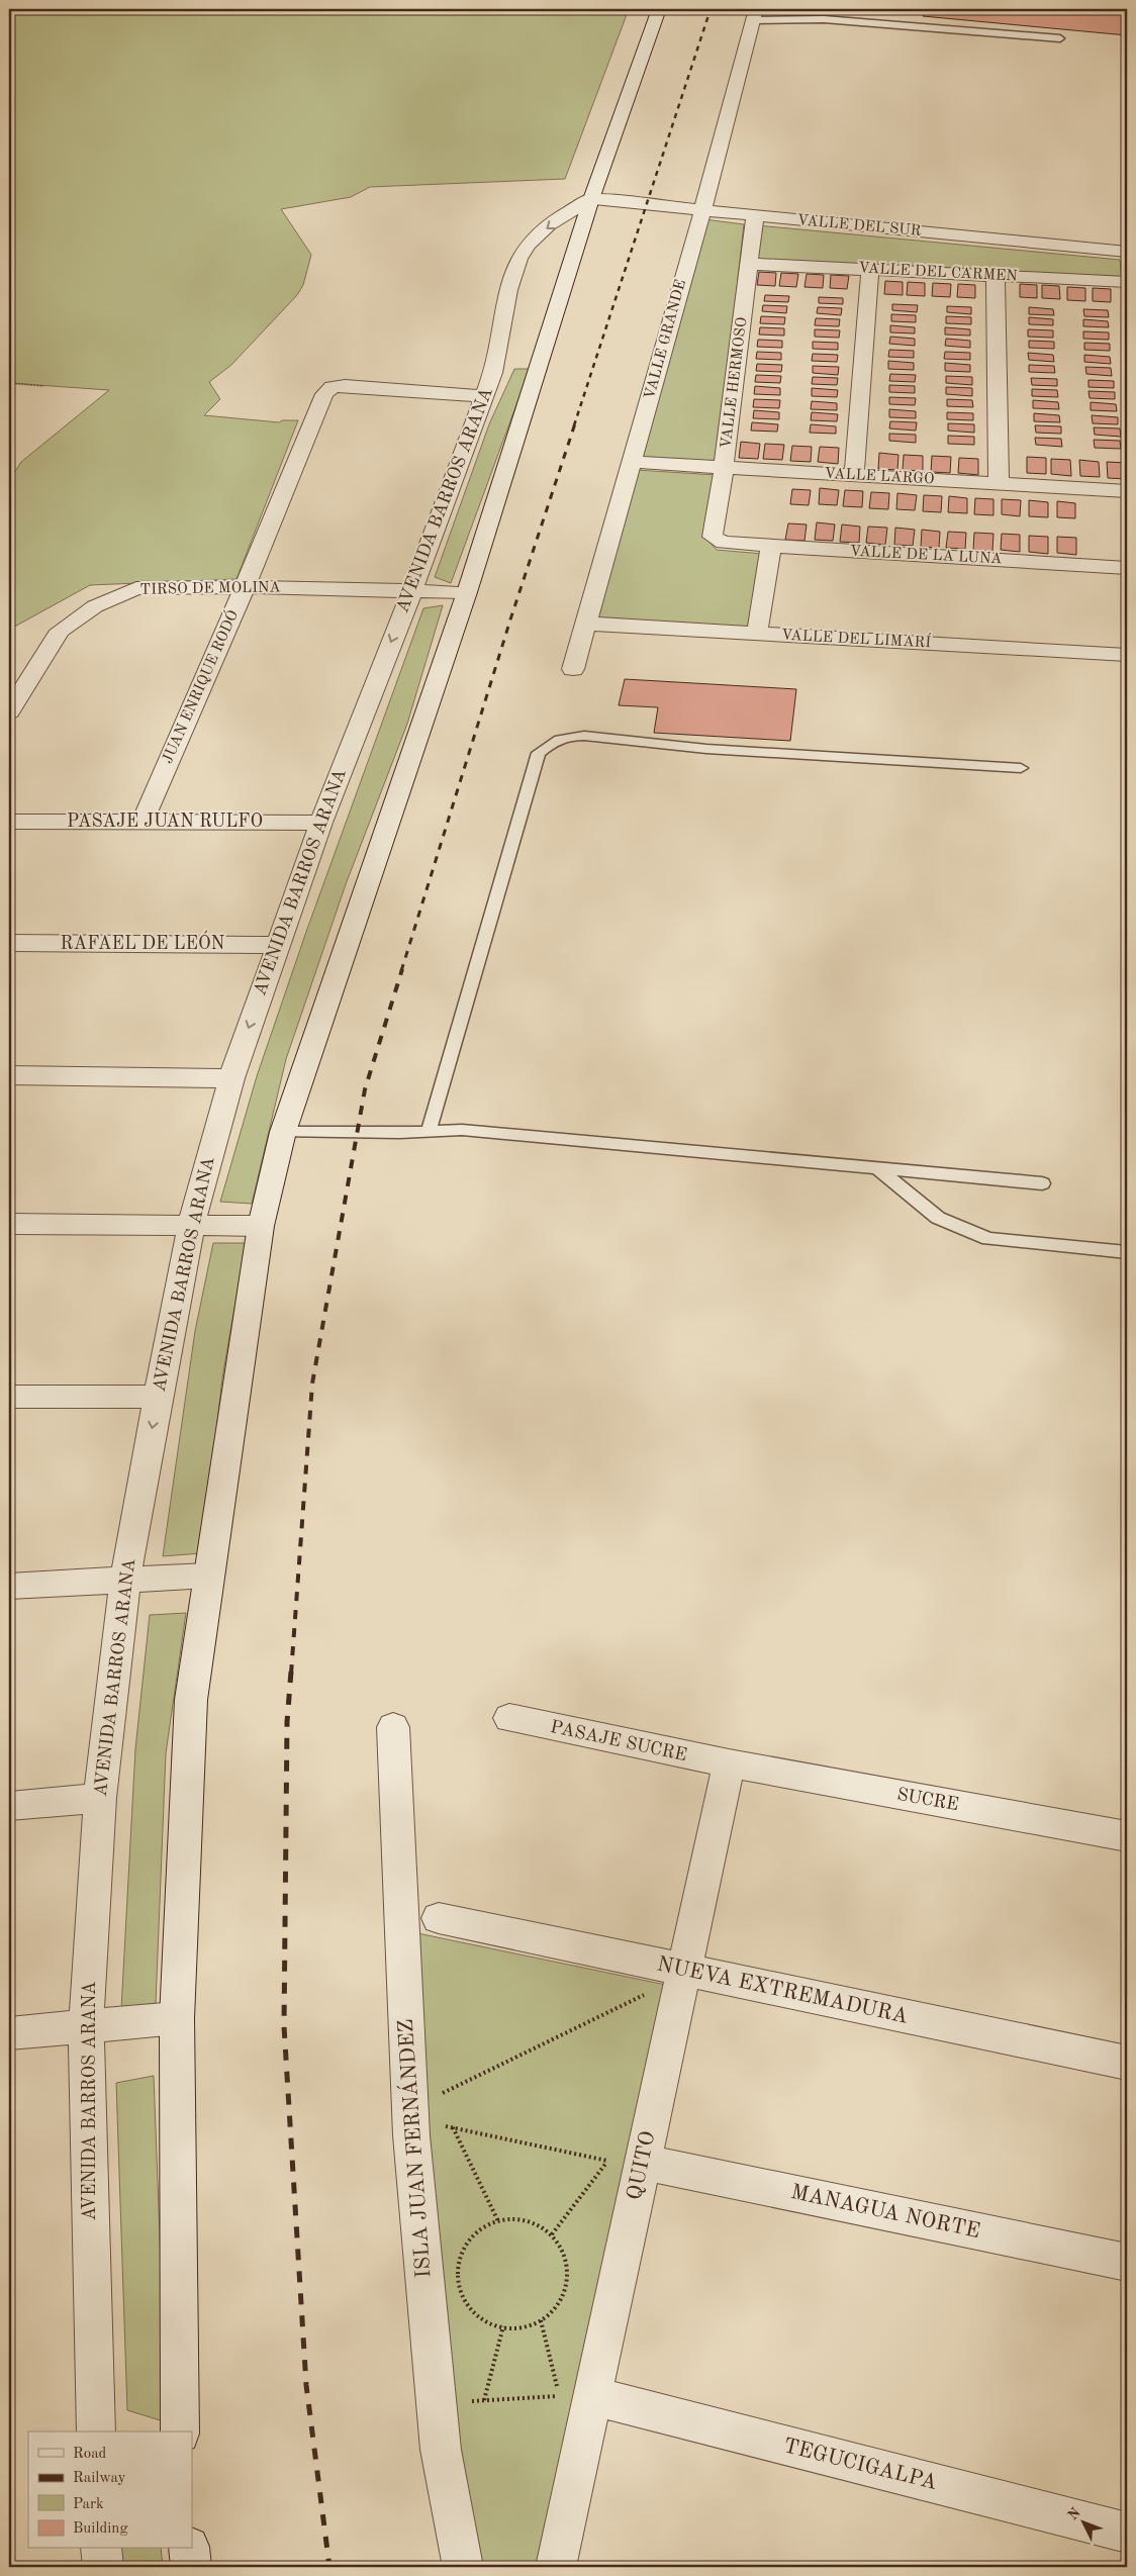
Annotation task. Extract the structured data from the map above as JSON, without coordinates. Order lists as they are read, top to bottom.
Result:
{
  "streets": {
    "street": [
      "VALLE DEL SUR",
      "VALLE DEL CARMEN",
      "VALLE GRANDE",
      "VALLE HERMOSO",
      "VALLE LARGO",
      "AVENIDA BARROS ARANA",
      "VALLE DE LA LUNA",
      "TIRSO DE MOLINA",
      "VALLE DEL LIMARÍ",
      "JUAN ENRIQUE RODÓ",
      "PASAJE JUAN RULFO",
      "RAFAEL DE LEÓN",
      "PASAJE SUCRE",
      "SUCRE",
      "NUEVA EXTREMADURA",
      "ISLA JUAN FERNÁNDEZ",
      "QUITO",
      "MANAGUA NORTE",
      "TEGUCIGALPA"
    ]
  },
  "crossings": [
    ["VALLE DEL SUR", "VALLE GRANDE"],
    ["VALLE DEL SUR", "VALLE HERMOSO"],
    ["VALLE DEL SUR", "AVENIDA BARROS ARANA"],
    ["VALLE DEL CARMEN", "VALLE HERMOSO"],
    ["VALLE GRANDE", "VALLE LARGO"],
    ["VALLE GRANDE", "VALLE DEL LIMARÍ"],
    ["VALLE HERMOSO", "VALLE LARGO"],
    ["VALLE HERMOSO", "VALLE DE LA LUNA"],
    ["AVENIDA BARROS ARANA", "TIRSO DE MOLINA"],
    ["AVENIDA BARROS ARANA", "JUAN ENRIQUE RODÓ"],
    ["AVENIDA BARROS ARANA", "PASAJE JUAN RULFO"],
    ["AVENIDA BARROS ARANA", "RAFAEL DE LEÓN"],
    ["TIRSO DE MOLINA", "JUAN ENRIQUE RODÓ"],
    ["JUAN ENRIQUE RODÓ", "PASAJE JUAN RULFO"],
    ["PASAJE SUCRE", "SUCRE"],
    ["PASAJE SUCRE", "QUITO"],
    ["SUCRE", "QUITO"],
    ["NUEVA EXTREMADURA", "QUITO"],
    ["QUITO", "MANAGUA NORTE"],
    ["QUITO", "TEGUCIGALPA"]
  ],
  "legend": [
    "Road",
    "Railway",
    "Park",
    "Building"
  ],
  "north": "top left"
}
